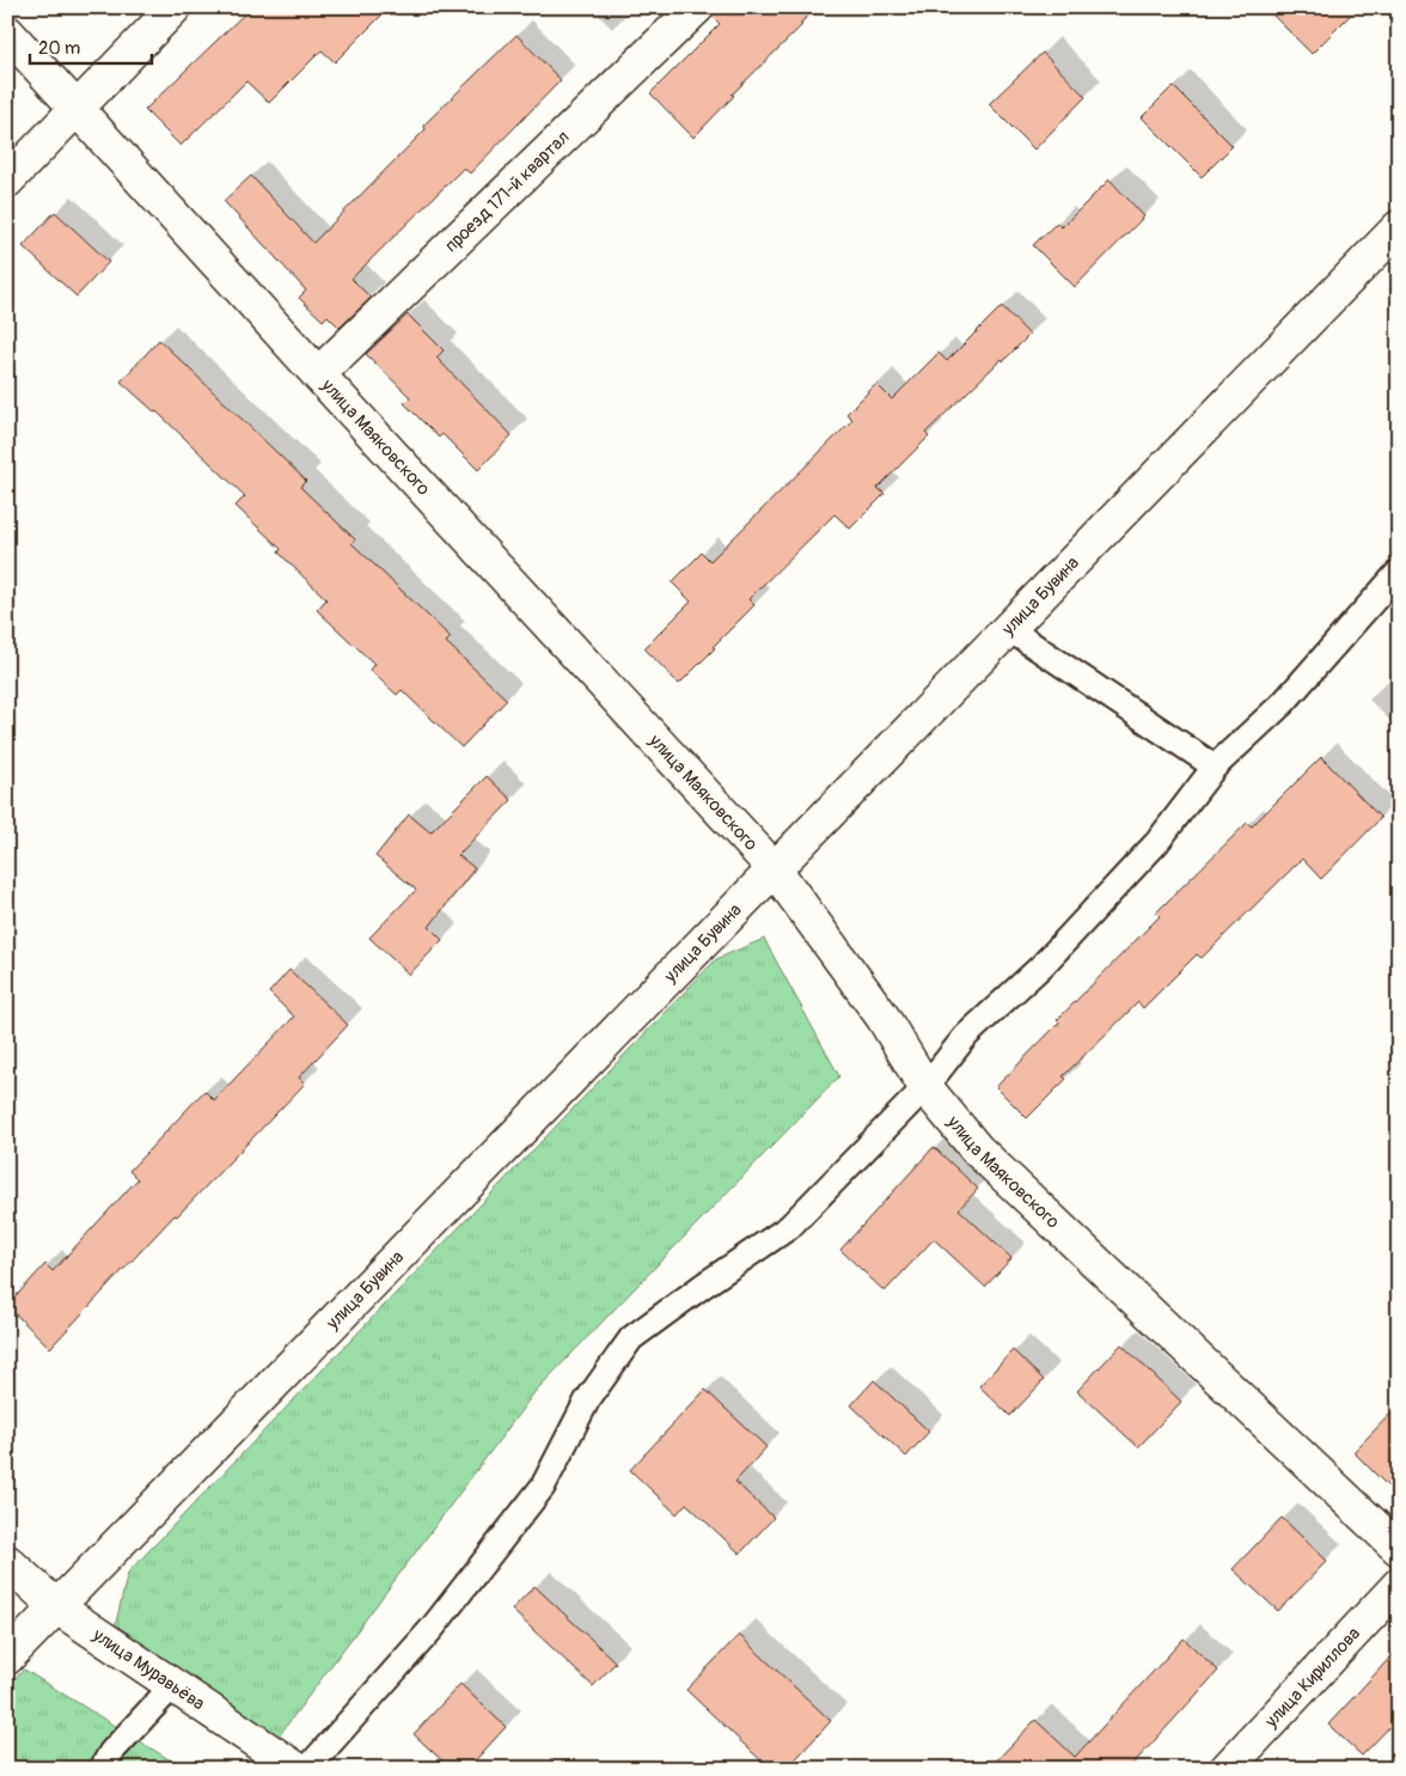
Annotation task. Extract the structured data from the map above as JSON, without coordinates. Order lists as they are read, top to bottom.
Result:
{
  "streets": {
    "street": [
      "проезд 171-й квартал",
      "улица Маяковского",
      "улица Бувина",
      "улица Муравьёва",
      "улица Кириллова"
    ]
  },
  "crossings": [
    ["проезд 171-й квартал", "улица Маяковского"],
    ["улица Маяковского", "улица Бувина"],
    ["улица Бувина", "улица Муравьёва"]
  ],
  "scale_bar": "20 m"
}
